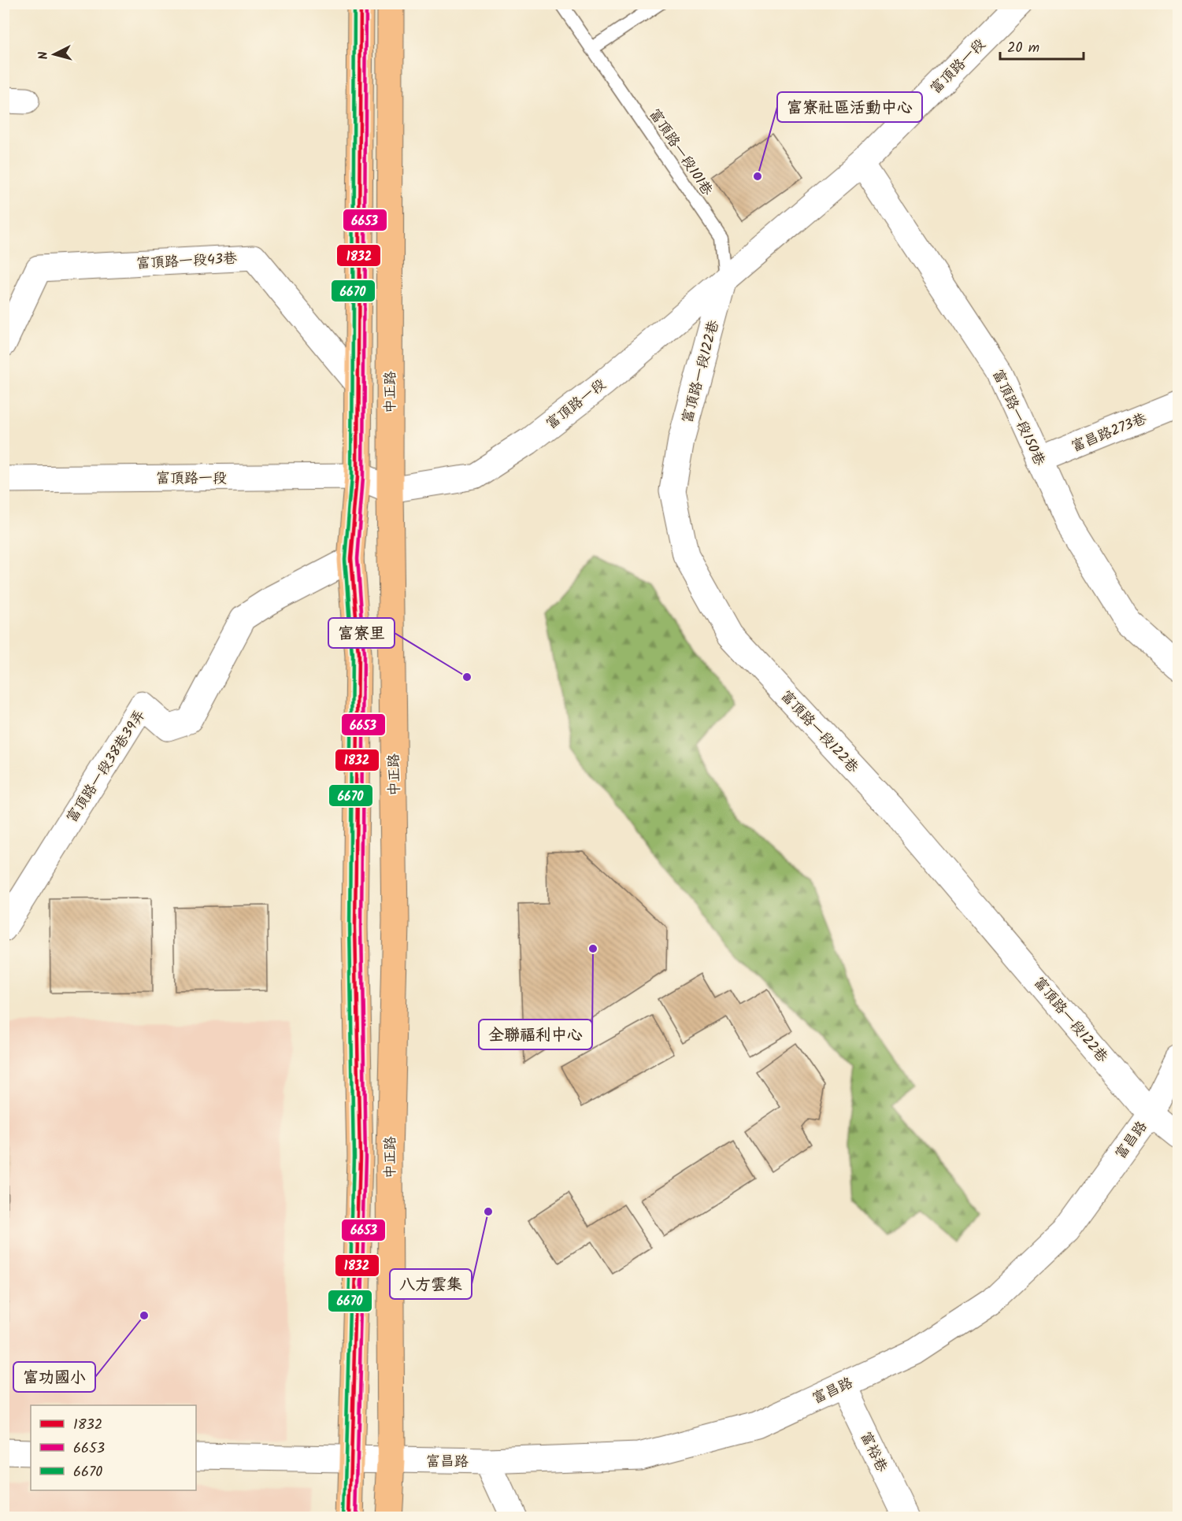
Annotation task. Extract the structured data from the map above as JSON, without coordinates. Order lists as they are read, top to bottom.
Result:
{
  "streets": {
    "main road": ["中正路"],
    "street": [
      "富頂路一段",
      "富頂路一段43巷",
      "富頂路一段122巷",
      "富頂路一段150巷",
      "富昌路273巷",
      "富頂路一段38巷39弄",
      "富昌路",
      "富裕巷"
    ],
    "lane": ["富頂路一段101巷"]
  },
  "crossings": [
    ["富頂路一段", "富頂路一段101巷"],
    ["富頂路一段", "富頂路一段122巷"],
    ["富頂路一段", "中正路"],
    ["富頂路一段", "富頂路一段150巷"],
    ["富頂路一段101巷", "富頂路一段122巷"],
    ["富頂路一段122巷", "富昌路"],
    ["中正路", "富昌路"],
    ["富頂路一段150巷", "富昌路273巷"],
    ["富昌路", "富裕巷"]
  ],
  "places": [
    "富寮社區活動中心",
    "富寮里",
    "全聯福利中心",
    "八方雲集",
    "富功國小"
  ],
  "lines": ["transit line 1832", "transit line 6653", "transit line 6670"],
  "legend": ["1832", "6653", "6670"],
  "scale_bar": "20 m",
  "north": "left"
}
